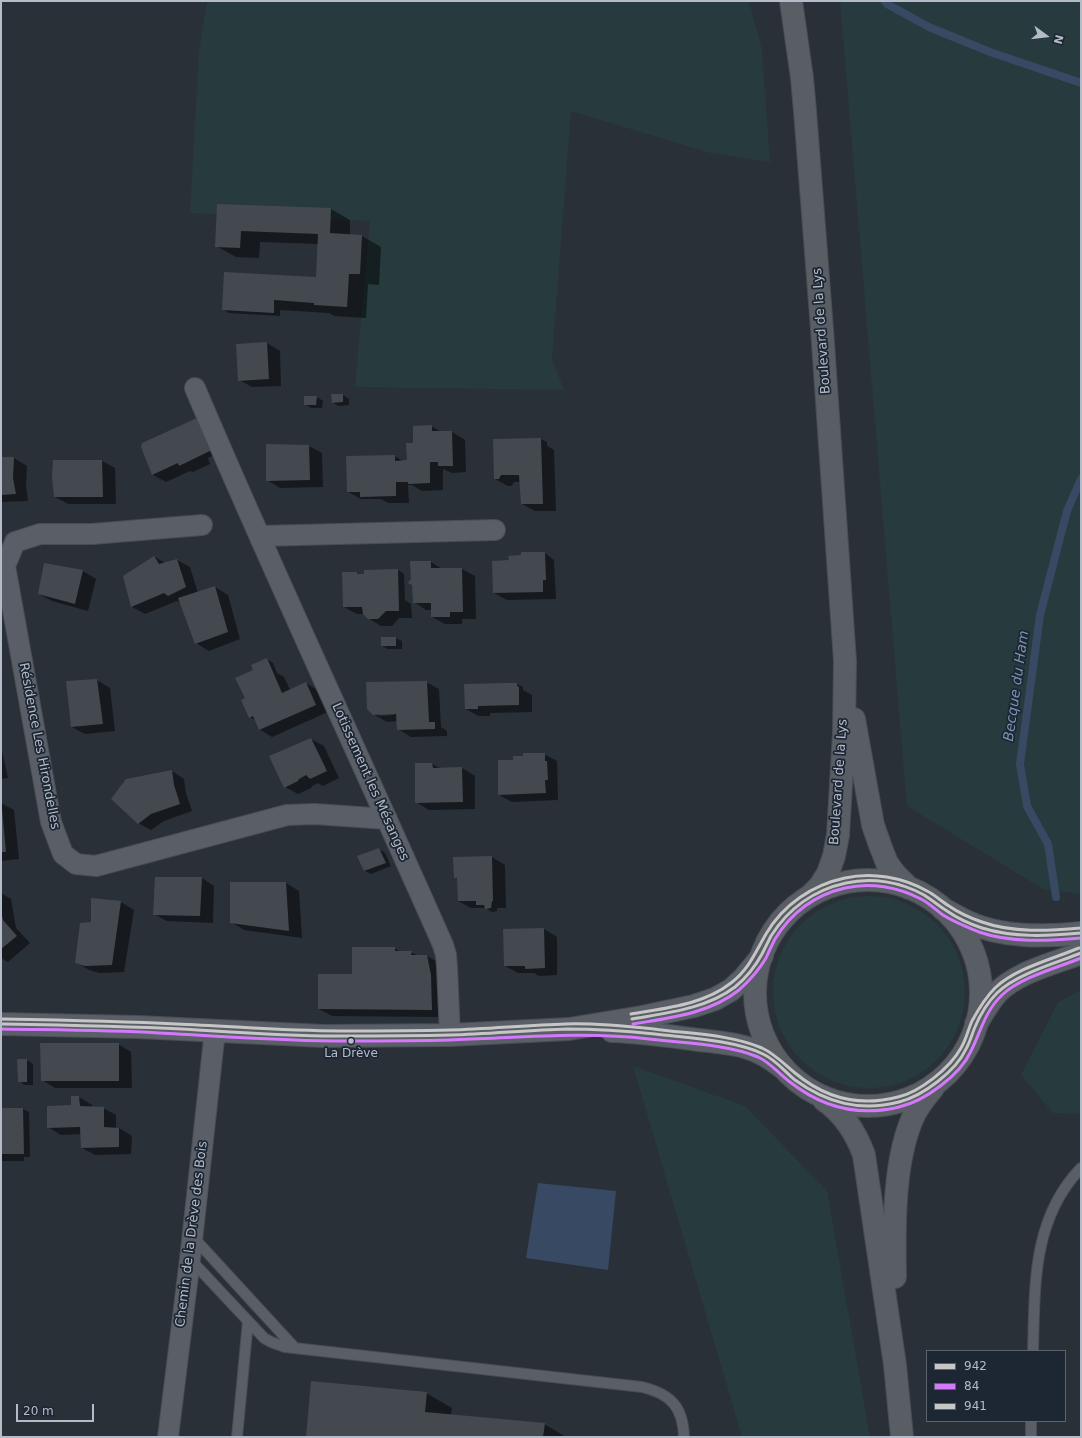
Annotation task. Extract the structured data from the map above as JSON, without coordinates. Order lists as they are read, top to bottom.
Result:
{
  "streets": {
    "main road": ["Boulevard de la Lys"],
    "street": ["Résidence Les Hirondelles", "Lotissement les Mésanges", "Chemin de la Drève des Bois"]
  },
  "crossings": [
    ["Résidence Les Hirondelles", "Lotissement les Mésanges"]
  ],
  "water": ["Becque du Ham"],
  "places": ["La Drève"],
  "lines": ["transit line 941", "transit line 942", "transit line 84"],
  "legend": ["942", "84", "941"],
  "scale_bar": "20 m",
  "north": "right"
}
